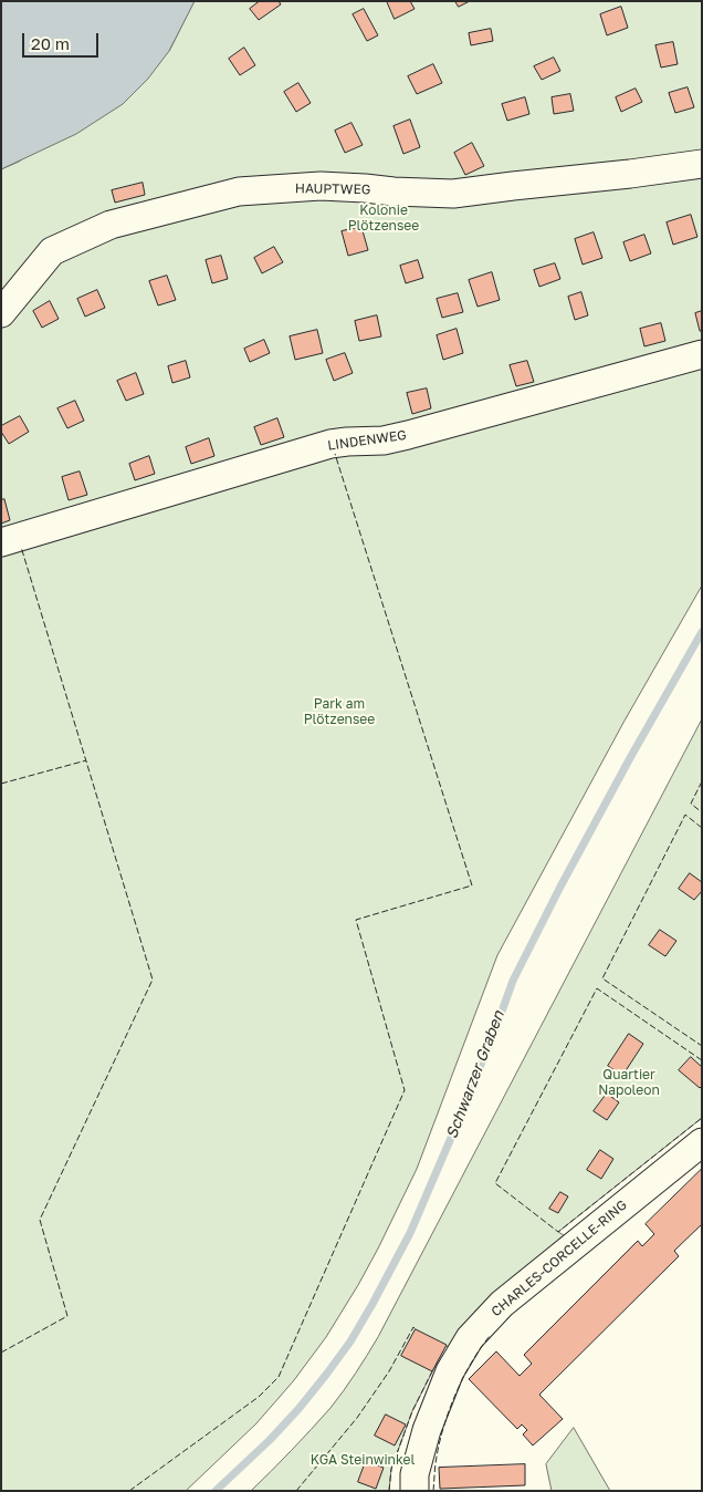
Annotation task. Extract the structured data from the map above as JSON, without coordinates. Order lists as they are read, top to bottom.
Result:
{
  "streets": {
    "street": ["HAUPTWEG", "LINDENWEG", "CHARLES-CORCELLE-RING"]
  },
  "water": ["Schwarzer Graben"],
  "parks": [
    "Kolonie Plötzensee",
    "Park am Plötzensee",
    "Quartier Napoleon",
    "KGA Steinwinkel"
  ],
  "scale_bar": "20 m"
}
